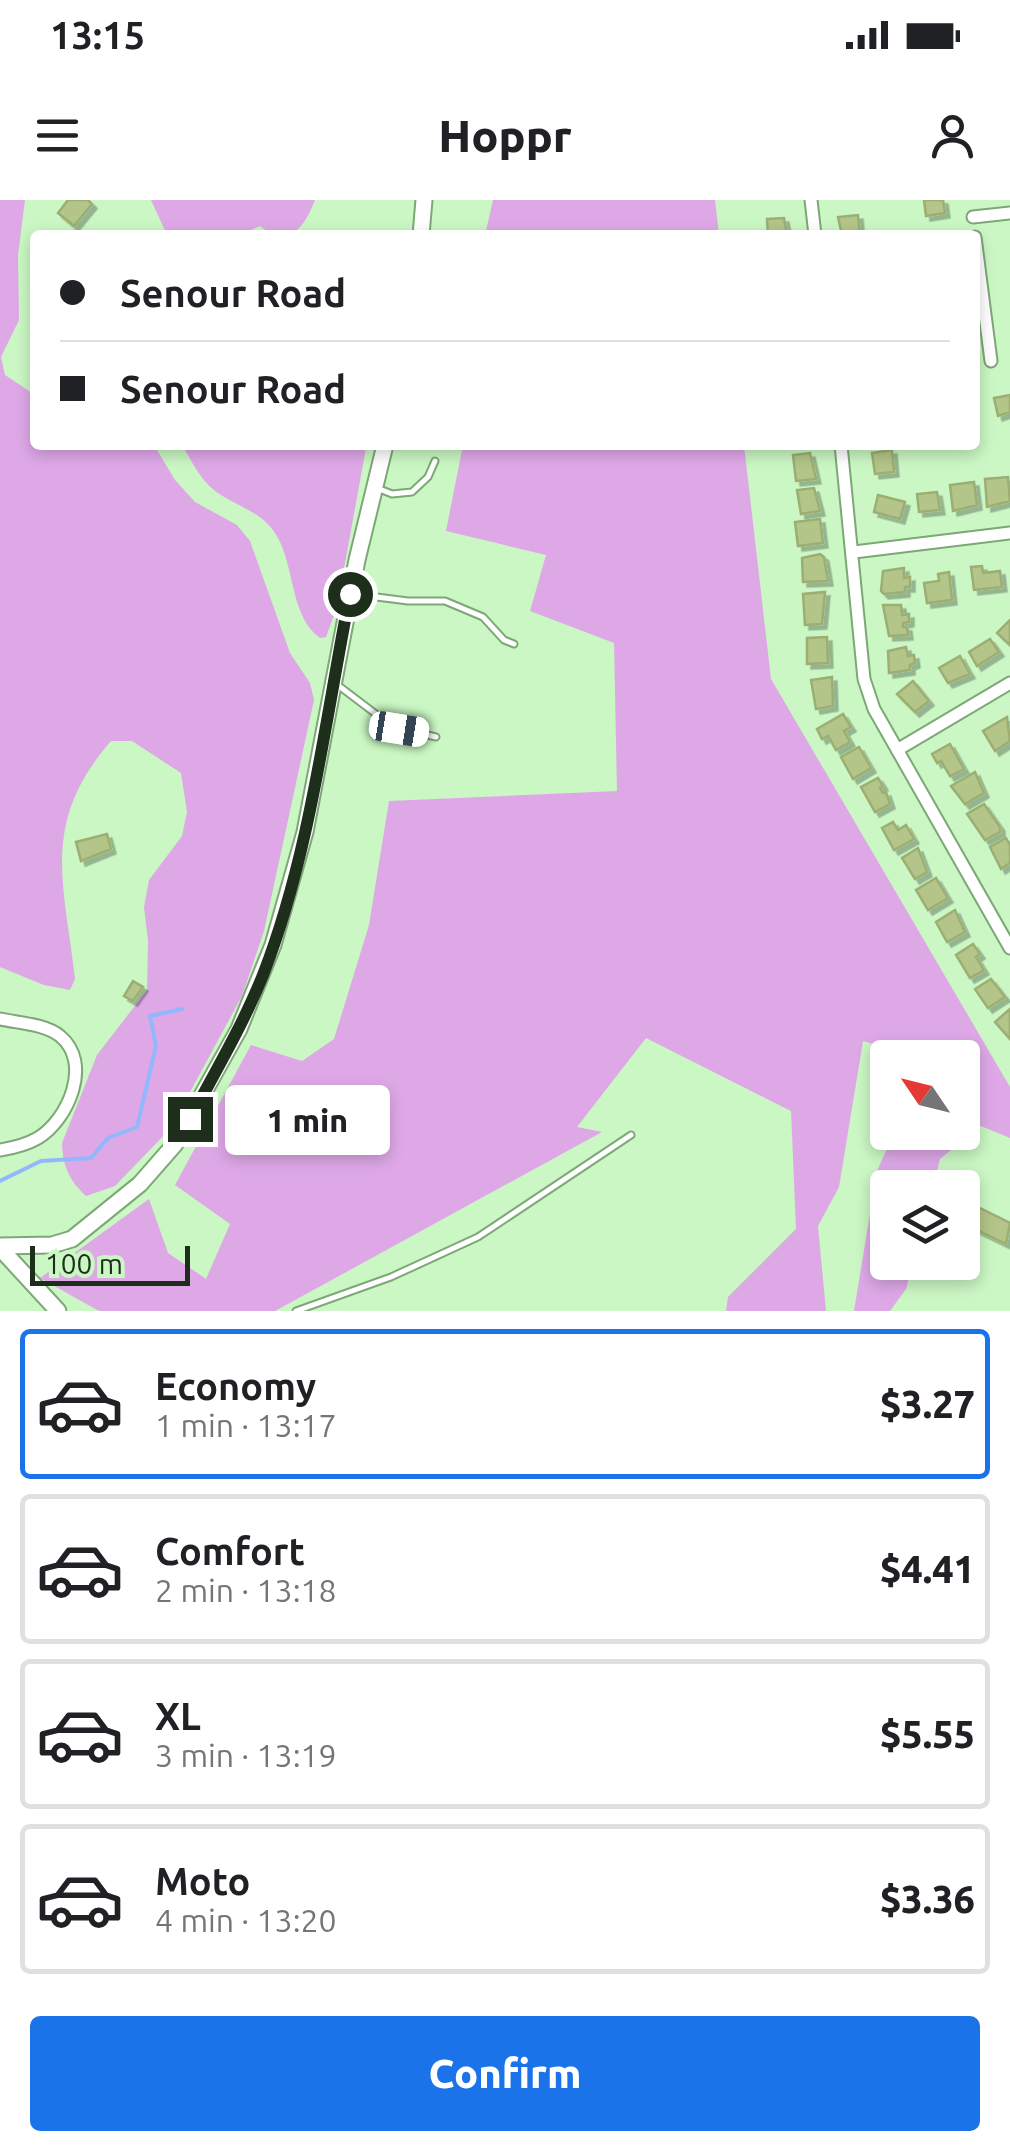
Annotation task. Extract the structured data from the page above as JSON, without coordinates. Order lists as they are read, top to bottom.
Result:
{
  "scale_bar": "100 m",
  "north": "top left",
  "page": {
    "status": "13:15",
    "header": "Hoppr",
    "banner": ["Senour Road", "Senour Road"],
    "bubble": "1 min",
    "scale": "100 m",
    "list": [
      {
        "name": "Economy",
        "note": "1 min · 13:17",
        "value": "$3.27"
      },
      {
        "name": "Comfort",
        "note": "2 min · 13:18",
        "value": "$4.41"
      },
      {
        "name": "XL",
        "note": "3 min · 13:19",
        "value": "$5.55"
      },
      {
        "name": "Moto",
        "note": "4 min · 13:20",
        "value": "$3.36"
      }
    ],
    "buttons": "Confirm"
  }
}
